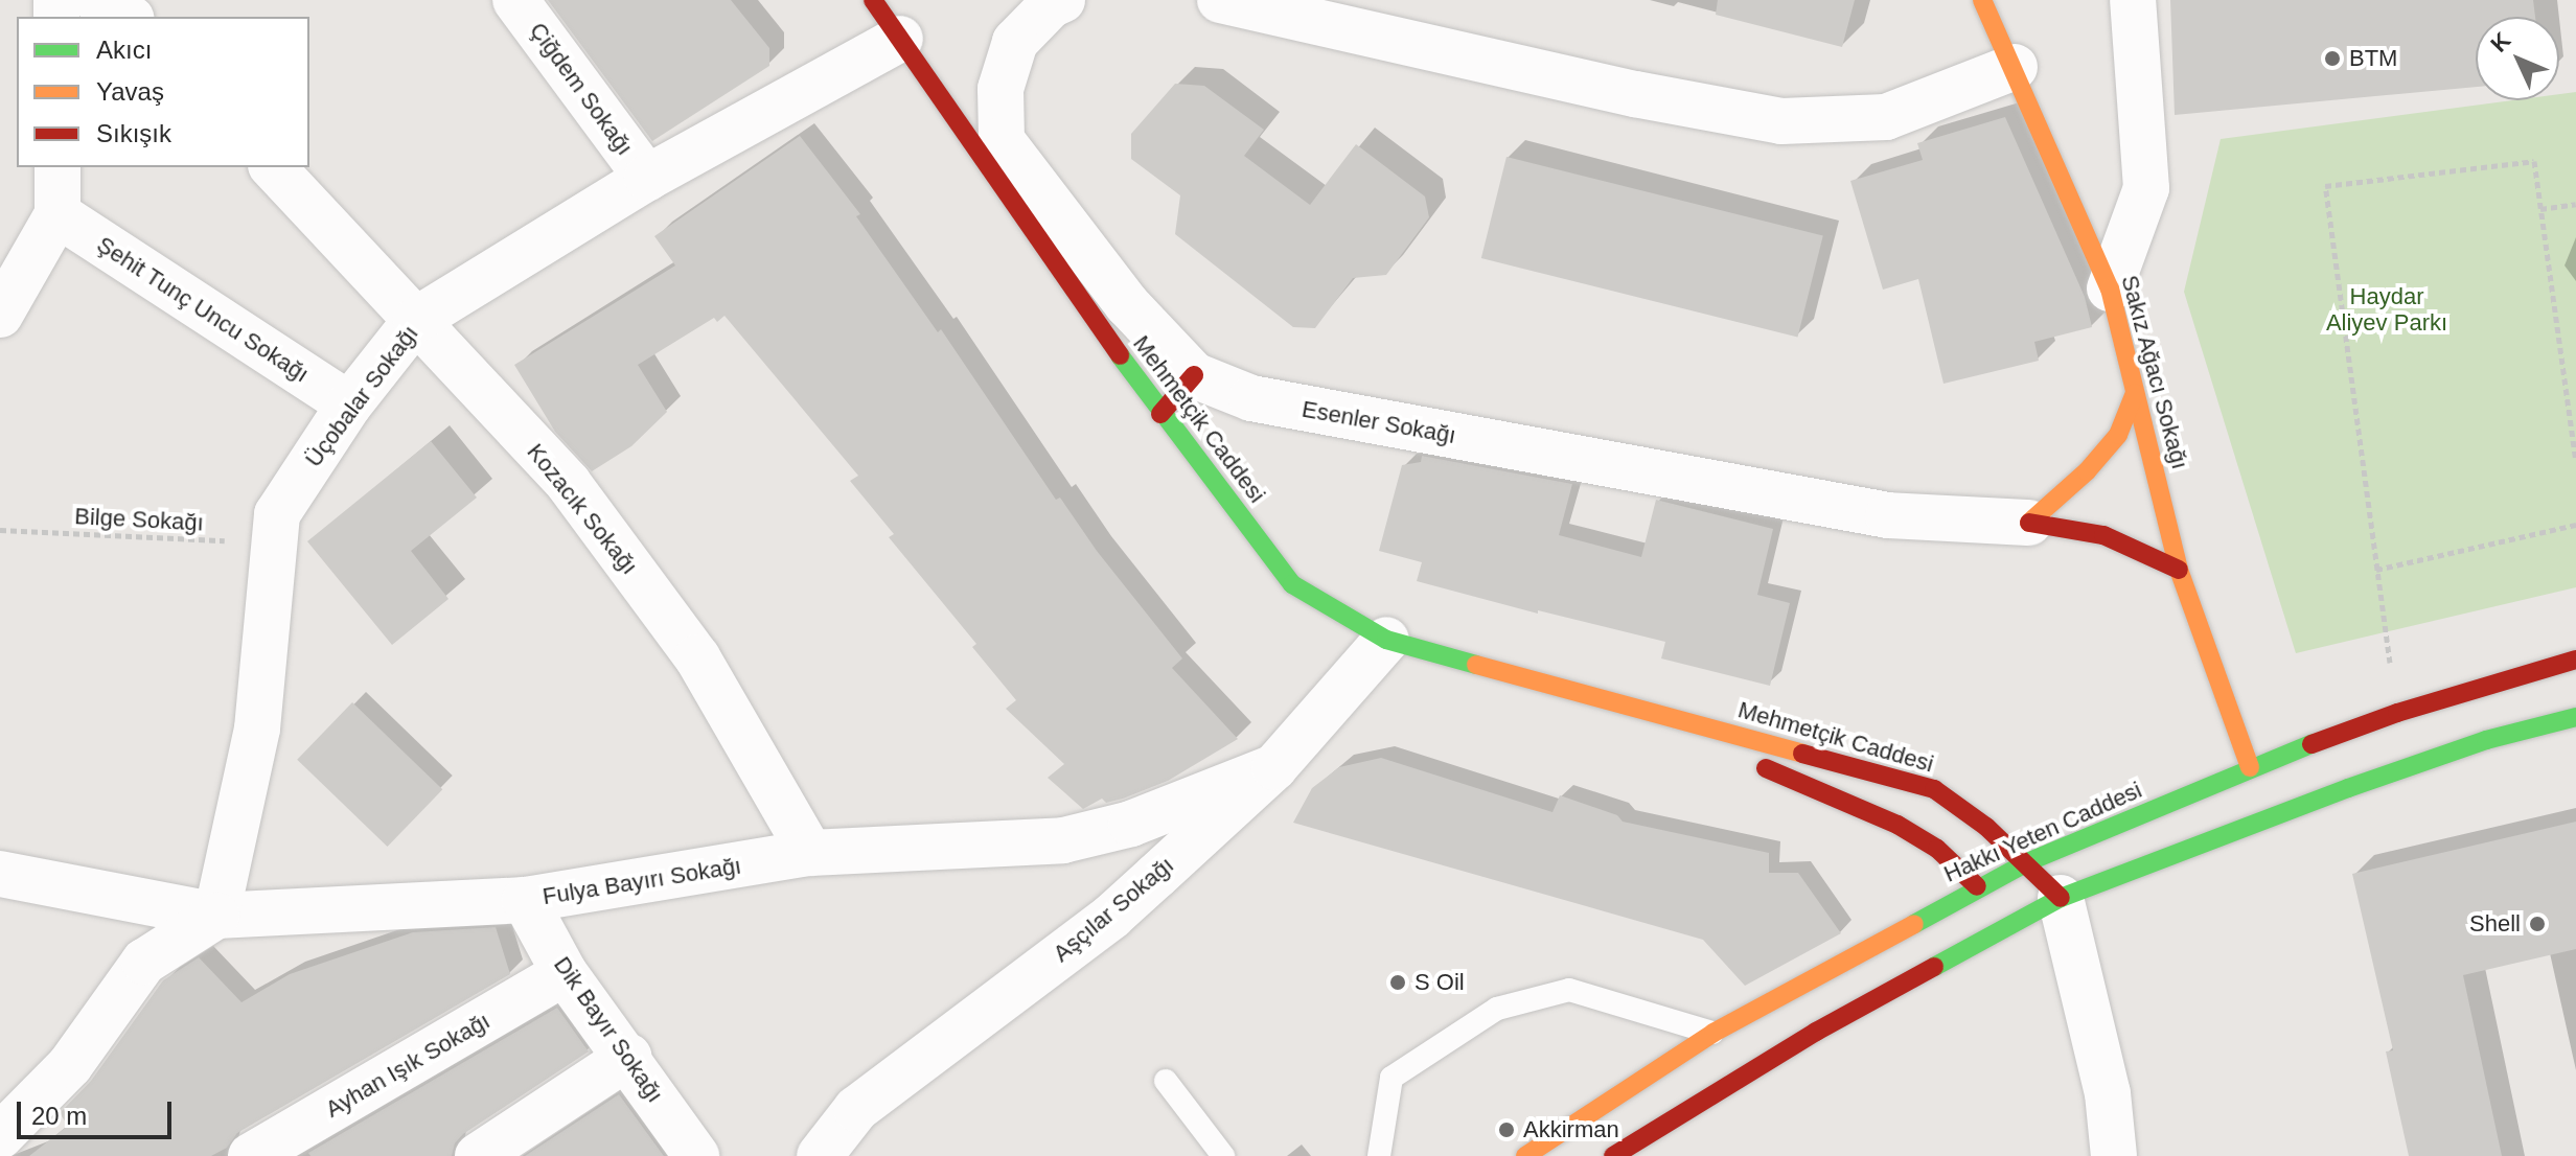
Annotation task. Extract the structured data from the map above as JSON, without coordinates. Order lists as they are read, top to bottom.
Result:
{
  "streets": {
    "street": [
      "Çiğdem Sokağı",
      "Şehit Tunç Uncu Sokağı",
      "Sakız Ağacı Sokağı",
      "Üçobalar Sokağı",
      "Mehmetçik Caddesi",
      "Esenler Sokağı",
      "Kozacık Sokağı",
      "Hakkı Yeten Caddesi",
      "Fulya Bayırı Sokağı",
      "Aşçılar Sokağı",
      "Dik Bayır Sokağı",
      "Ayhan Işık Sokağı"
    ],
    "path": ["Bilge Sokağı"]
  },
  "crossings": [
    ["Çiğdem Sokağı", "Üçobalar Sokağı"],
    ["Şehit Tunç Uncu Sokağı", "Üçobalar Sokağı"],
    ["Sakız Ağacı Sokağı", "Hakkı Yeten Caddesi"],
    ["Üçobalar Sokağı", "Mehmetçik Caddesi"],
    ["Üçobalar Sokağı", "Kozacık Sokağı"],
    ["Üçobalar Sokağı", "Bilge Sokağı"],
    ["Üçobalar Sokağı", "Fulya Bayırı Sokağı"],
    ["Mehmetçik Caddesi", "Hakkı Yeten Caddesi"],
    ["Mehmetçik Caddesi", "Aşçılar Sokağı"],
    ["Kozacık Sokağı", "Fulya Bayırı Sokağı"],
    ["Fulya Bayırı Sokağı", "Aşçılar Sokağı"],
    ["Fulya Bayırı Sokağı", "Dik Bayır Sokağı"],
    ["Dik Bayır Sokağı", "Ayhan Işık Sokağı"]
  ],
  "parks": ["Haydar Aliyev Parkı"],
  "places": [
    "BTM",
    "Shell",
    "S Oil",
    "Akkirman"
  ],
  "legend": ["Akıcı", "Yavaş", "Sıkışık"],
  "scale_bar": "20 m",
  "north": "top left"
}
